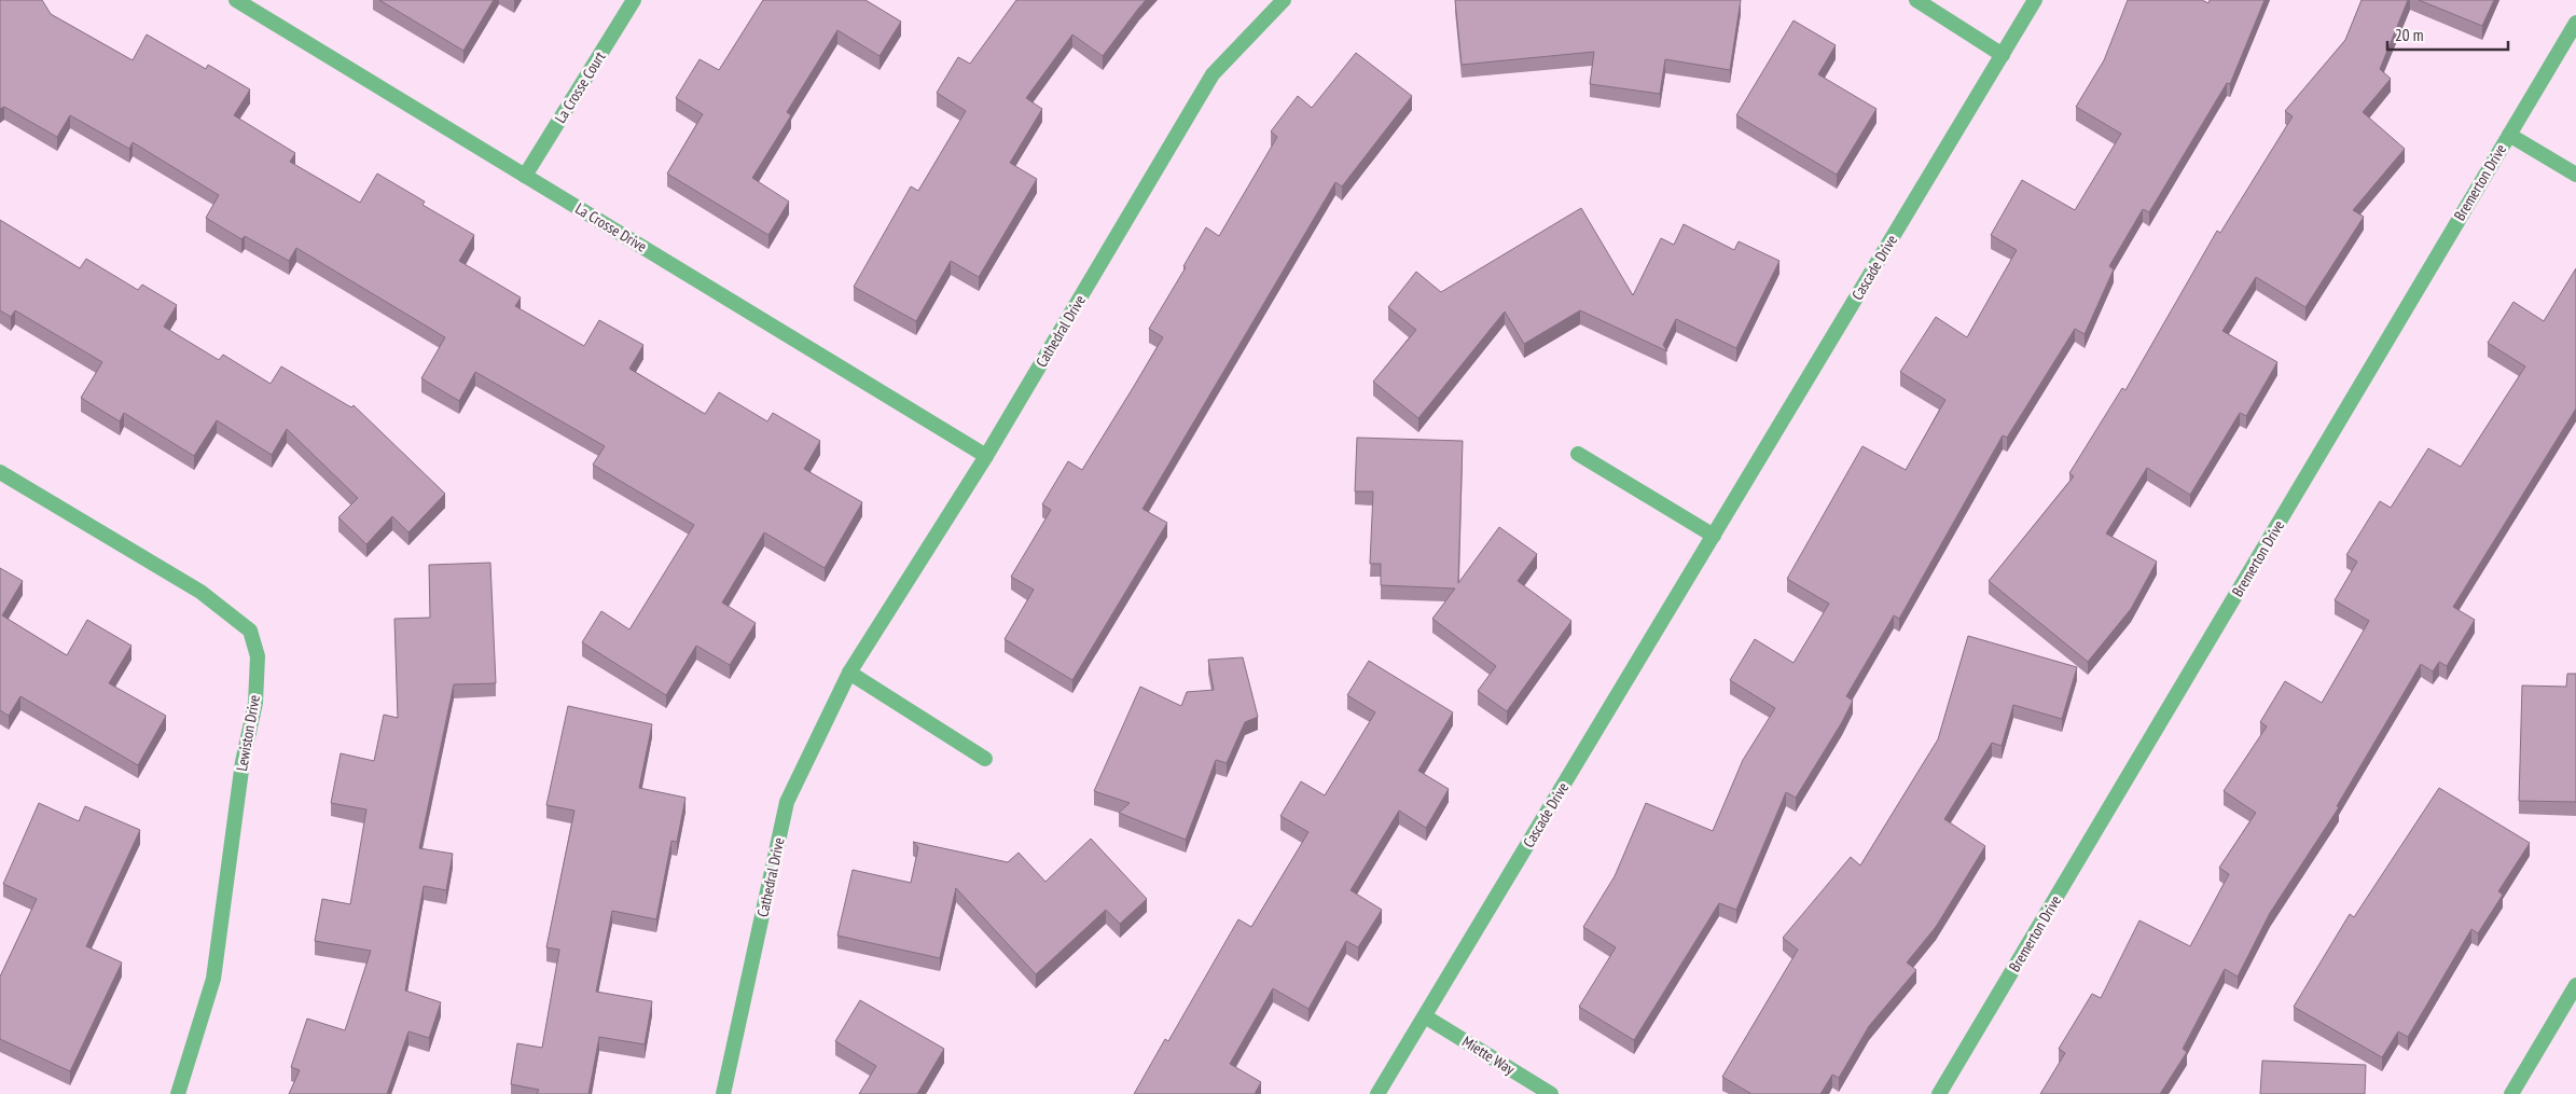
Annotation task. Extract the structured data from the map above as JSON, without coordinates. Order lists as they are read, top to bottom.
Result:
{
  "streets": {
    "street": [
      "La Crosse Court",
      "Bremerton Drive",
      "La Crosse Drive",
      "Cascade Drive",
      "Cathedral Drive",
      "Lewiston Drive",
      "Miette Way"
    ]
  },
  "crossings": [
    ["La Crosse Court", "La Crosse Drive"],
    ["La Crosse Drive", "Cathedral Drive"],
    ["Cascade Drive", "Miette Way"]
  ],
  "scale_bar": "20 m"
}
